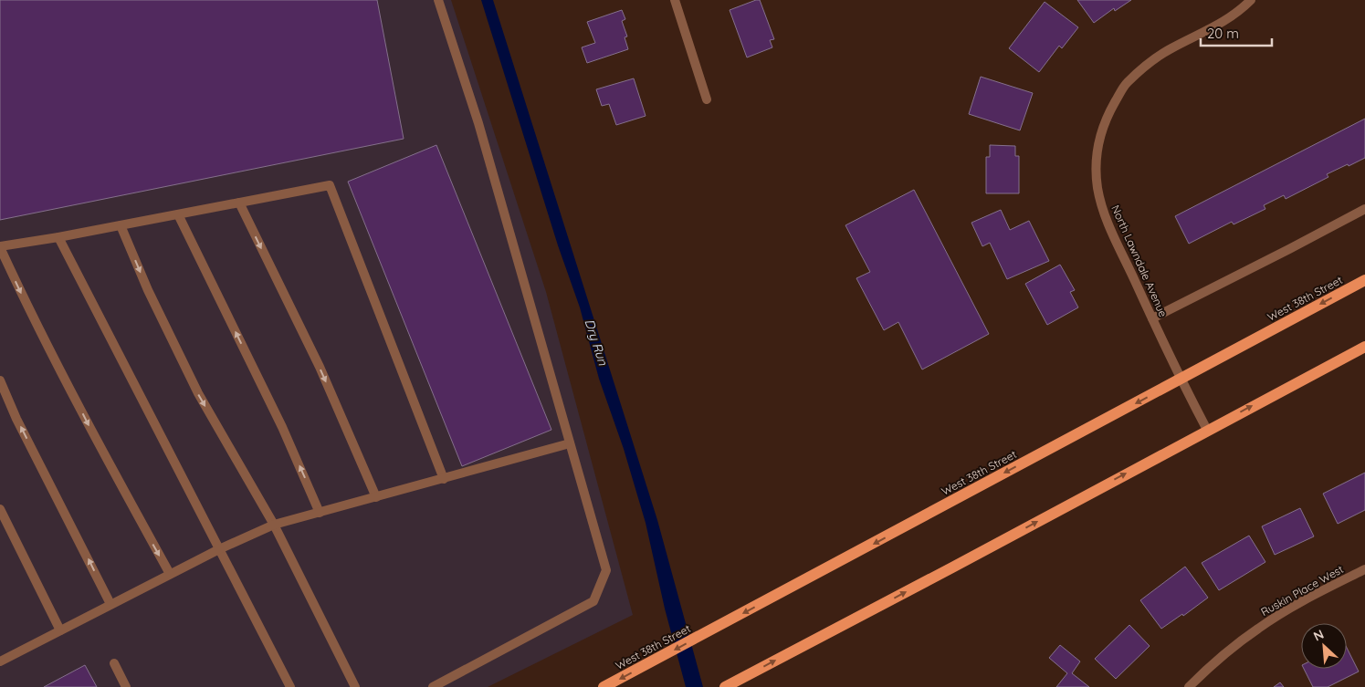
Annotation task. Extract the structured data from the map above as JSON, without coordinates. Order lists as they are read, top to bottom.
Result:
{
  "streets": {
    "main road": ["West 38th Street"],
    "street": ["North Lawndale Avenue", "Ruskin Place West"]
  },
  "crossings": [
    ["North Lawndale Avenue", "West 38th Street"]
  ],
  "water": ["Dry Run"],
  "scale_bar": "20 m",
  "north": "top left"
}
